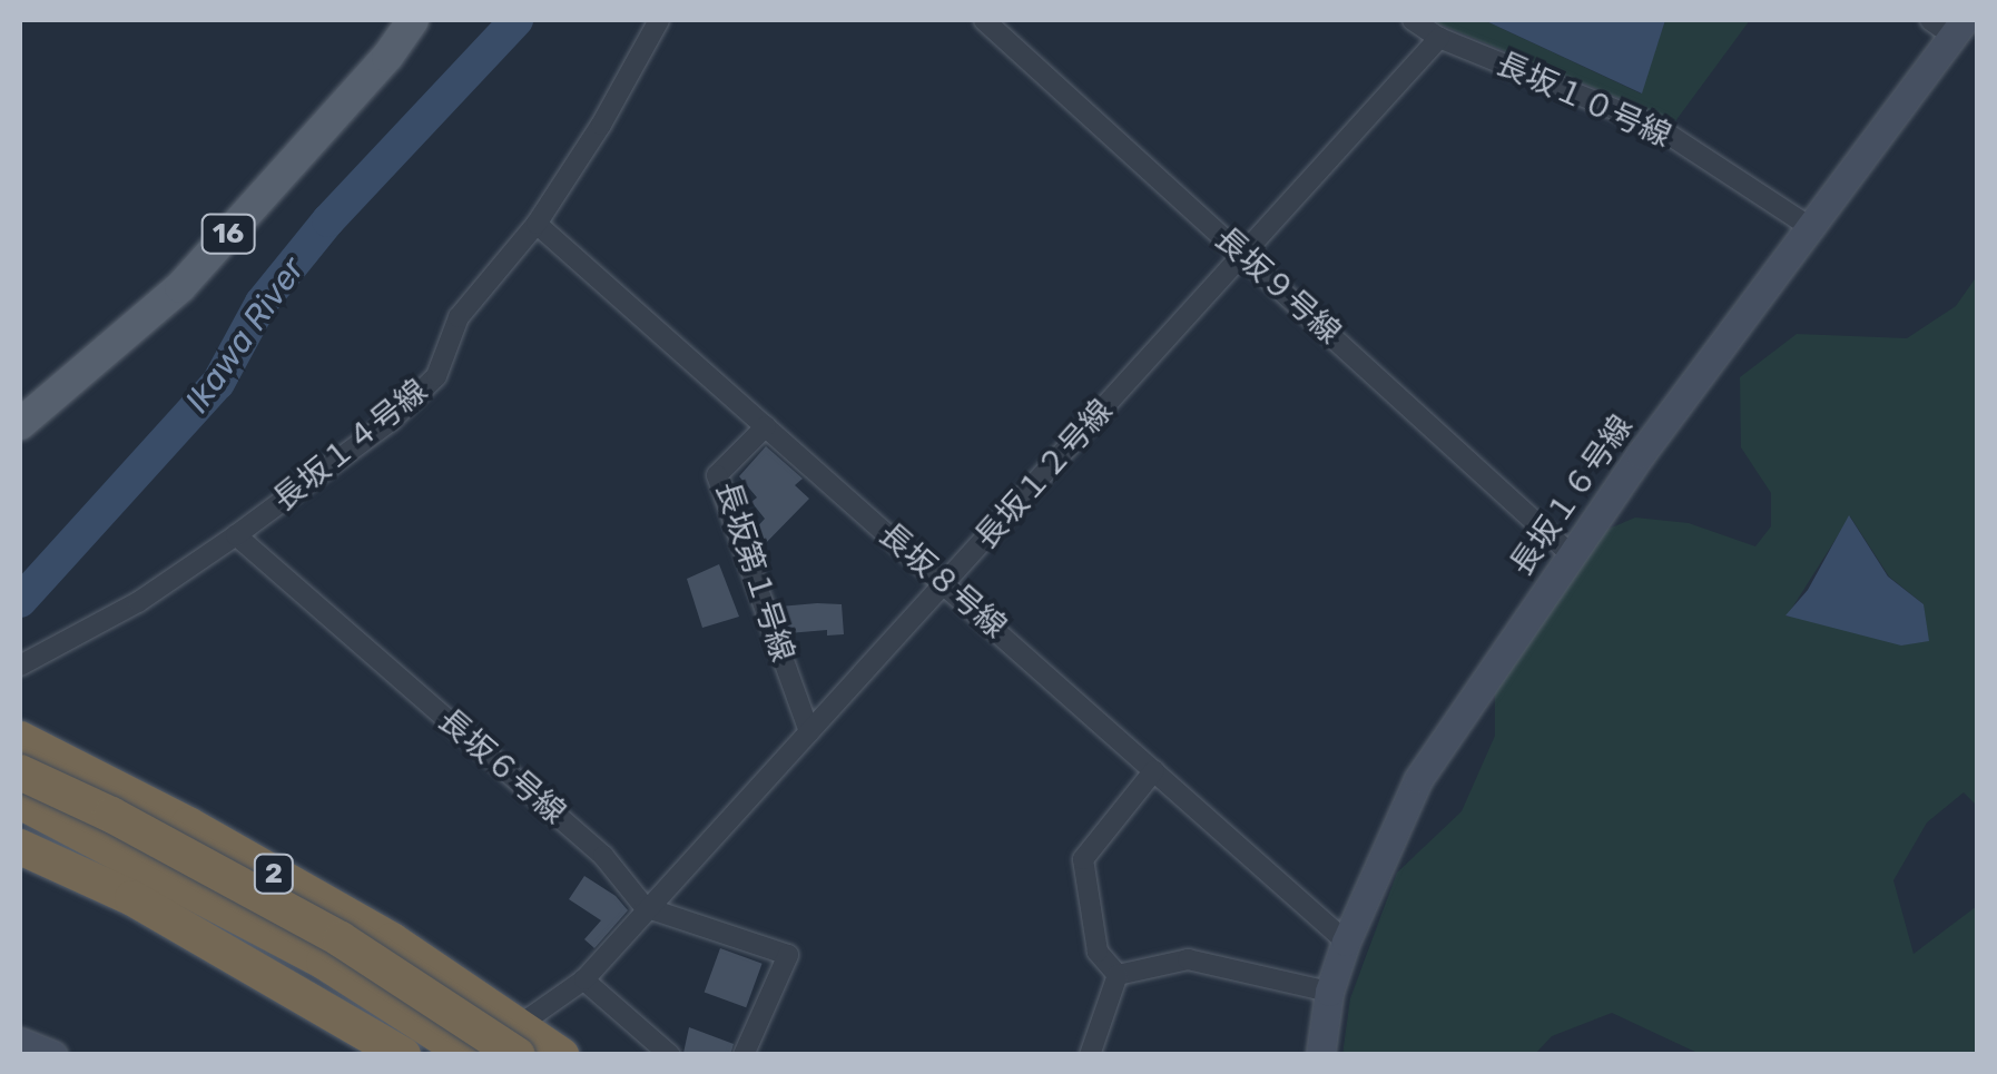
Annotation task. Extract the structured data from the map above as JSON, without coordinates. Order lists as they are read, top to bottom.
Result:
{
  "streets": {
    "highway": ["2"],
    "main road": ["16"],
    "street": [
      "長坂１０号線",
      "長坂９号線",
      "長坂１４号線",
      "長坂１２号線",
      "長坂１６号線",
      "長坂第１号線",
      "長坂８号線",
      "長坂６号線"
    ]
  },
  "crossings": [
    ["長坂１０号線", "長坂１２号線"],
    ["長坂１０号線", "長坂１６号線"],
    ["長坂９号線", "長坂１２号線"],
    ["長坂９号線", "長坂１６号線"],
    ["長坂１４号線", "長坂８号線"],
    ["長坂１４号線", "長坂６号線"],
    ["長坂１２号線", "長坂第１号線"],
    ["長坂１２号線", "長坂８号線"],
    ["長坂１２号線", "長坂６号線"],
    ["長坂１２号線", "2"],
    ["長坂１６号線", "長坂８号線"],
    ["長坂第１号線", "長坂８号線"]
  ],
  "water": ["Ikawa River"]
}
